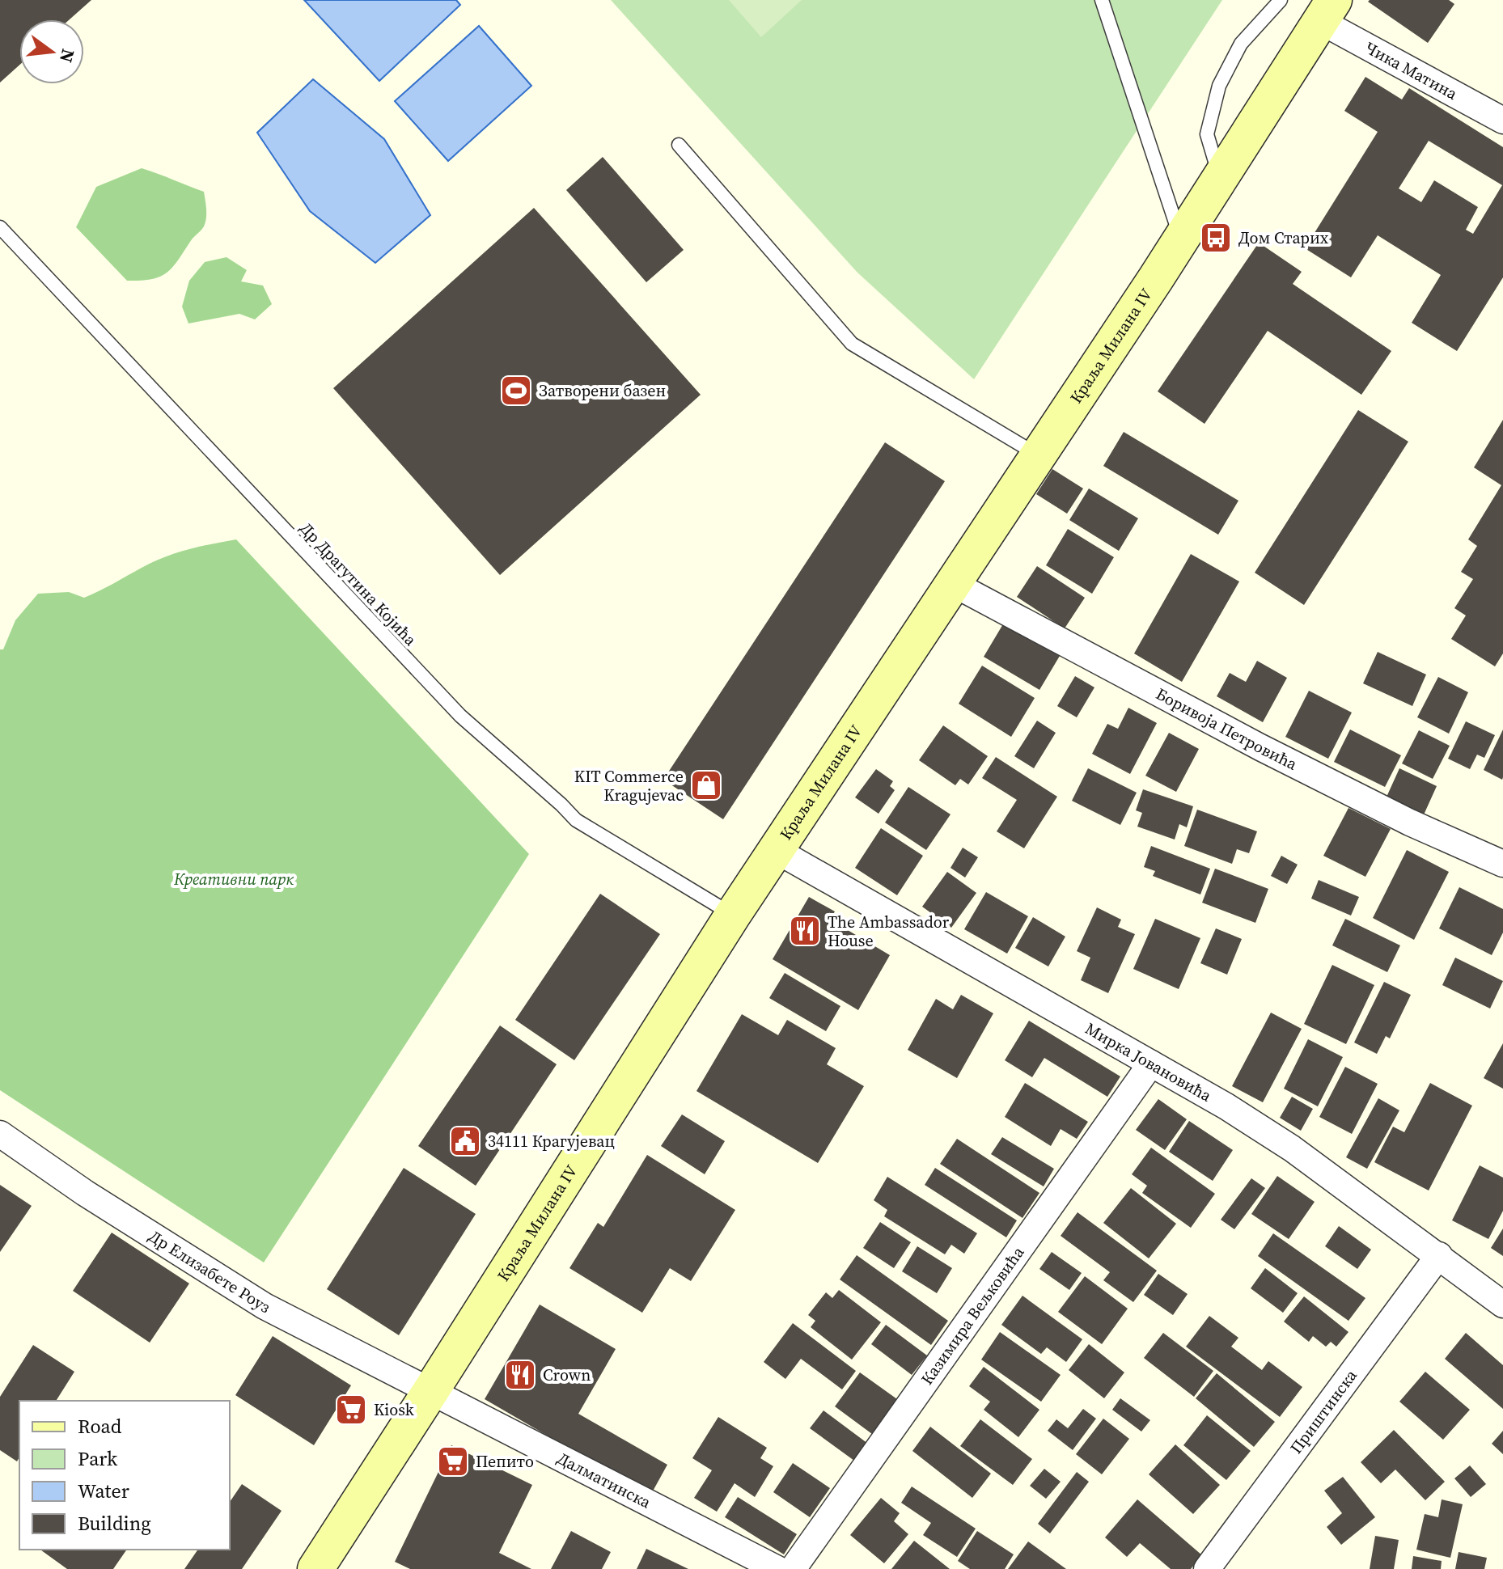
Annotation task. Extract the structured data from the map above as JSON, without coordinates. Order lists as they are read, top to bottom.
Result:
{
  "streets": {
    "main road": ["Краља Милана IV"],
    "street": [
      "Чика Матина",
      "Боривоја Петровића",
      "Мирка Јовановића",
      "Др Елизабете Роуз",
      "Казимира Вељковића",
      "Приштинска",
      "Далматинска"
    ],
    "lane": ["Др Драгутина Којића"]
  },
  "crossings": [
    ["Чика Матина", "Краља Милана IV"],
    ["Краља Милана IV", "Др Драгутина Којића"],
    ["Краља Милана IV", "Боривоја Петровића"],
    ["Краља Милана IV", "Мирка Јовановића"],
    ["Краља Милана IV", "Др Елизабете Роуз"],
    ["Краља Милана IV", "Далматинска"],
    ["Мирка Јовановића", "Казимира Вељковића"],
    ["Мирка Јовановића", "Приштинска"],
    ["Др Елизабете Роуз", "Далматинска"]
  ],
  "parks": ["Креативни парк"],
  "places": {
    "bus stop": ["Дом Старих"],
    "sports": ["Затворени базен"],
    "shop": ["KIT Commerce Kragujevac"],
    "restaurant": ["The Ambassador House", "Crown"],
    "public building": ["34111 Крагујевац"],
    "supermarket": ["Kiosk", "Пепито"]
  },
  "legend": [
    "Road",
    "Park",
    "Water",
    "Building"
  ],
  "north": "right"
}
